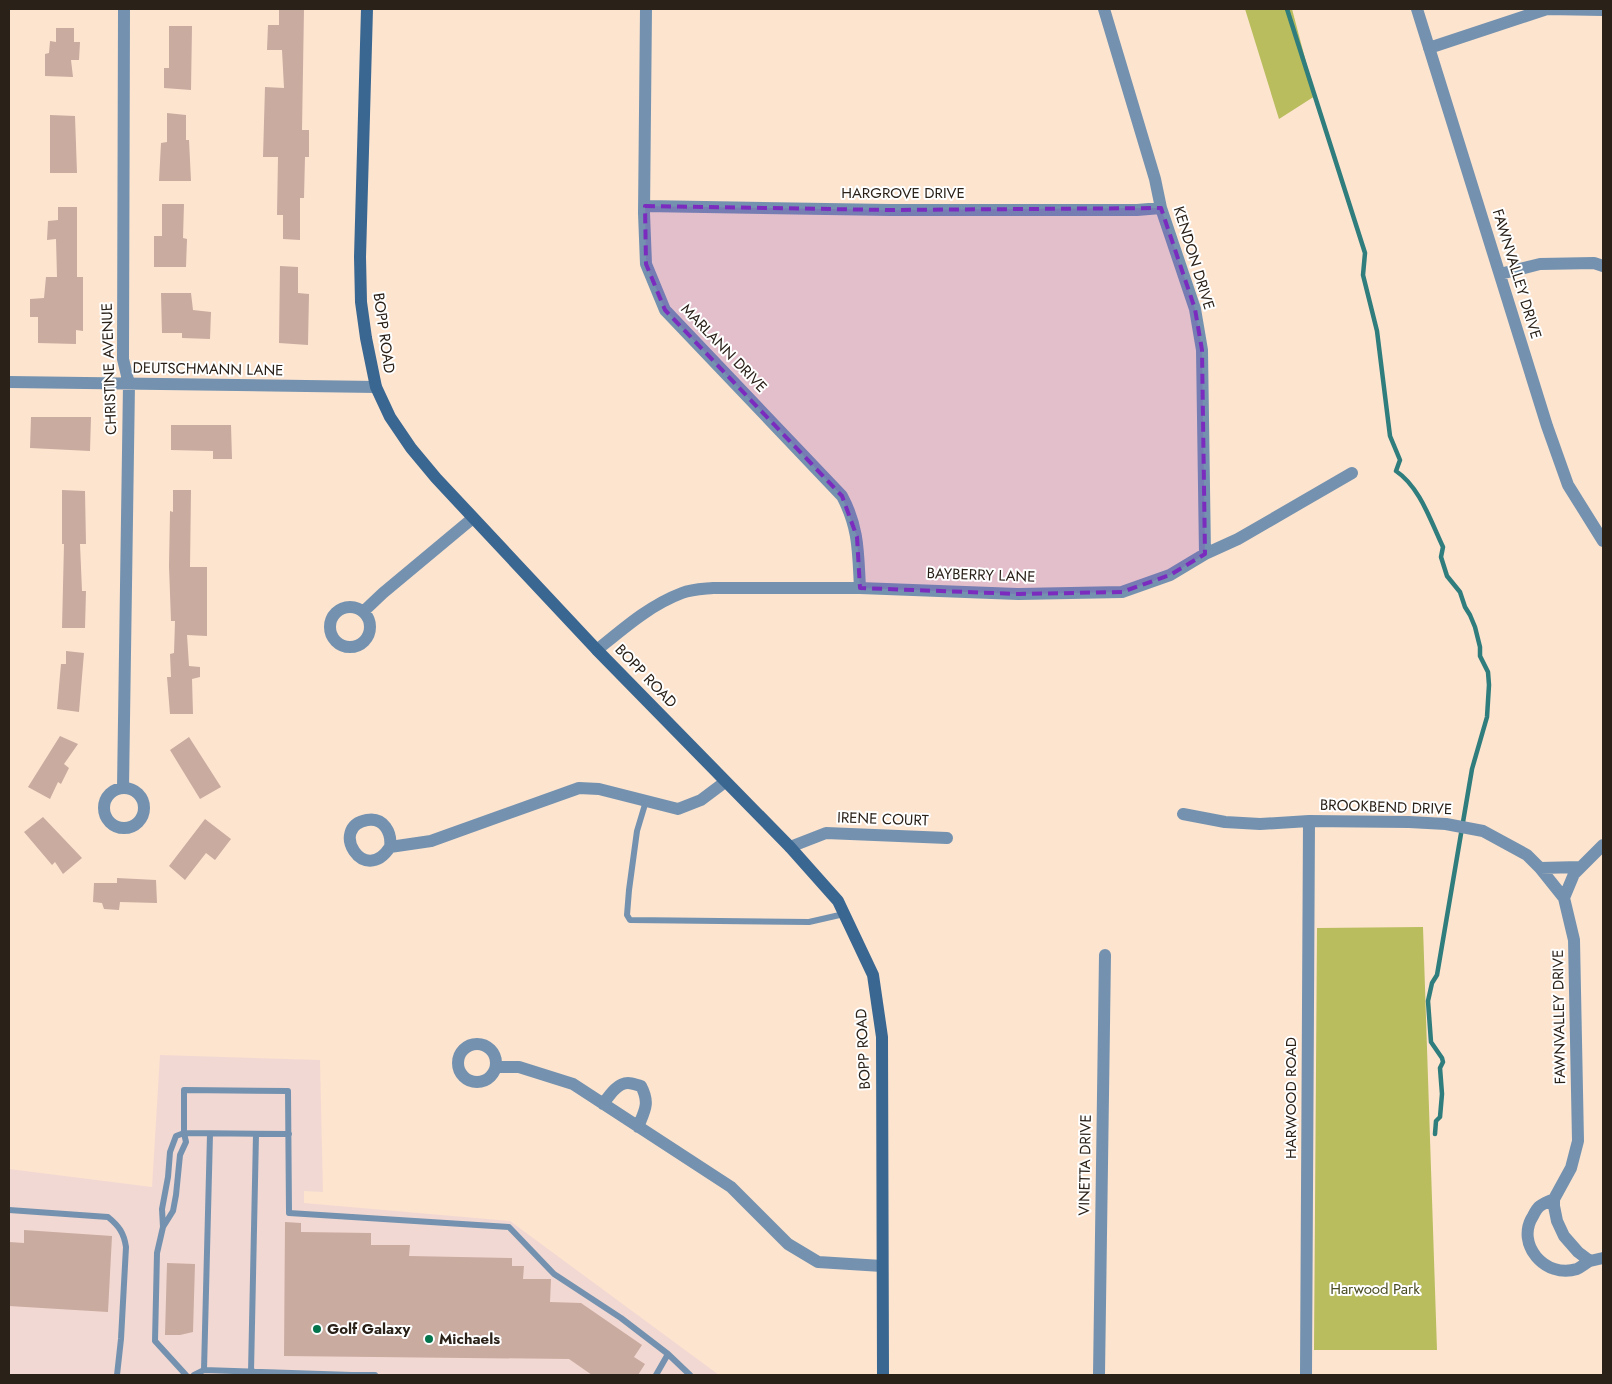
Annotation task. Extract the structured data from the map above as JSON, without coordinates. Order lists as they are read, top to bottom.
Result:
{
  "streets": {
    "street": [
      "HARGROVE DRIVE",
      "KENDON DRIVE",
      "FAWNVALLEY DRIVE",
      "BOPP ROAD",
      "MARLANN DRIVE",
      "CHRISTINE AVENUE",
      "DEUTSCHMANN LANE",
      "BAYBERRY LANE",
      "BROOKBEND DRIVE",
      "IRENE COURT",
      "HARWOOD ROAD",
      "VINETTA DRIVE"
    ]
  },
  "crossings": [
    ["HARGROVE DRIVE", "KENDON DRIVE"],
    ["HARGROVE DRIVE", "MARLANN DRIVE"],
    ["KENDON DRIVE", "BAYBERRY LANE"],
    ["FAWNVALLEY DRIVE", "BROOKBEND DRIVE"],
    ["BOPP ROAD", "DEUTSCHMANN LANE"],
    ["BOPP ROAD", "BAYBERRY LANE"],
    ["BOPP ROAD", "IRENE COURT"],
    ["MARLANN DRIVE", "BAYBERRY LANE"],
    ["CHRISTINE AVENUE", "DEUTSCHMANN LANE"],
    ["BROOKBEND DRIVE", "HARWOOD ROAD"]
  ],
  "parks": ["Harwood Park"],
  "places": ["Golf Galaxy", "Michaels"]
}
